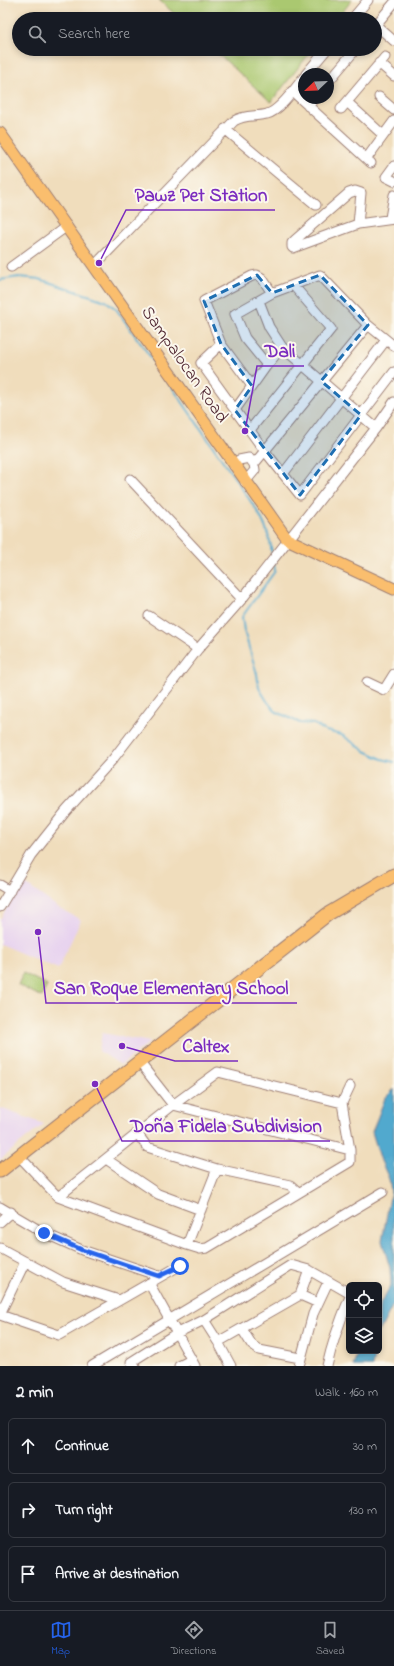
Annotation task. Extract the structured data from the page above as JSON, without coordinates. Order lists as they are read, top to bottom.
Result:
{
  "streets": {
    "main road": ["Sampalocan Road"]
  },
  "places": [
    "Pawz Pet Station",
    "Dali",
    "San Roque Elementary School",
    "Caltex",
    "Doña Fidela Subdivision"
  ],
  "north": "bottom left",
  "page": {
    "search": "Search here",
    "heading": ["2 min", "Walk · 160 m"],
    "list": [
      ["Continue", "30 m"],
      ["Turn right", "130 m"],
      "Arrive at destination"
    ],
    "nav": ["Map", "Directions", "Saved"]
  }
}
